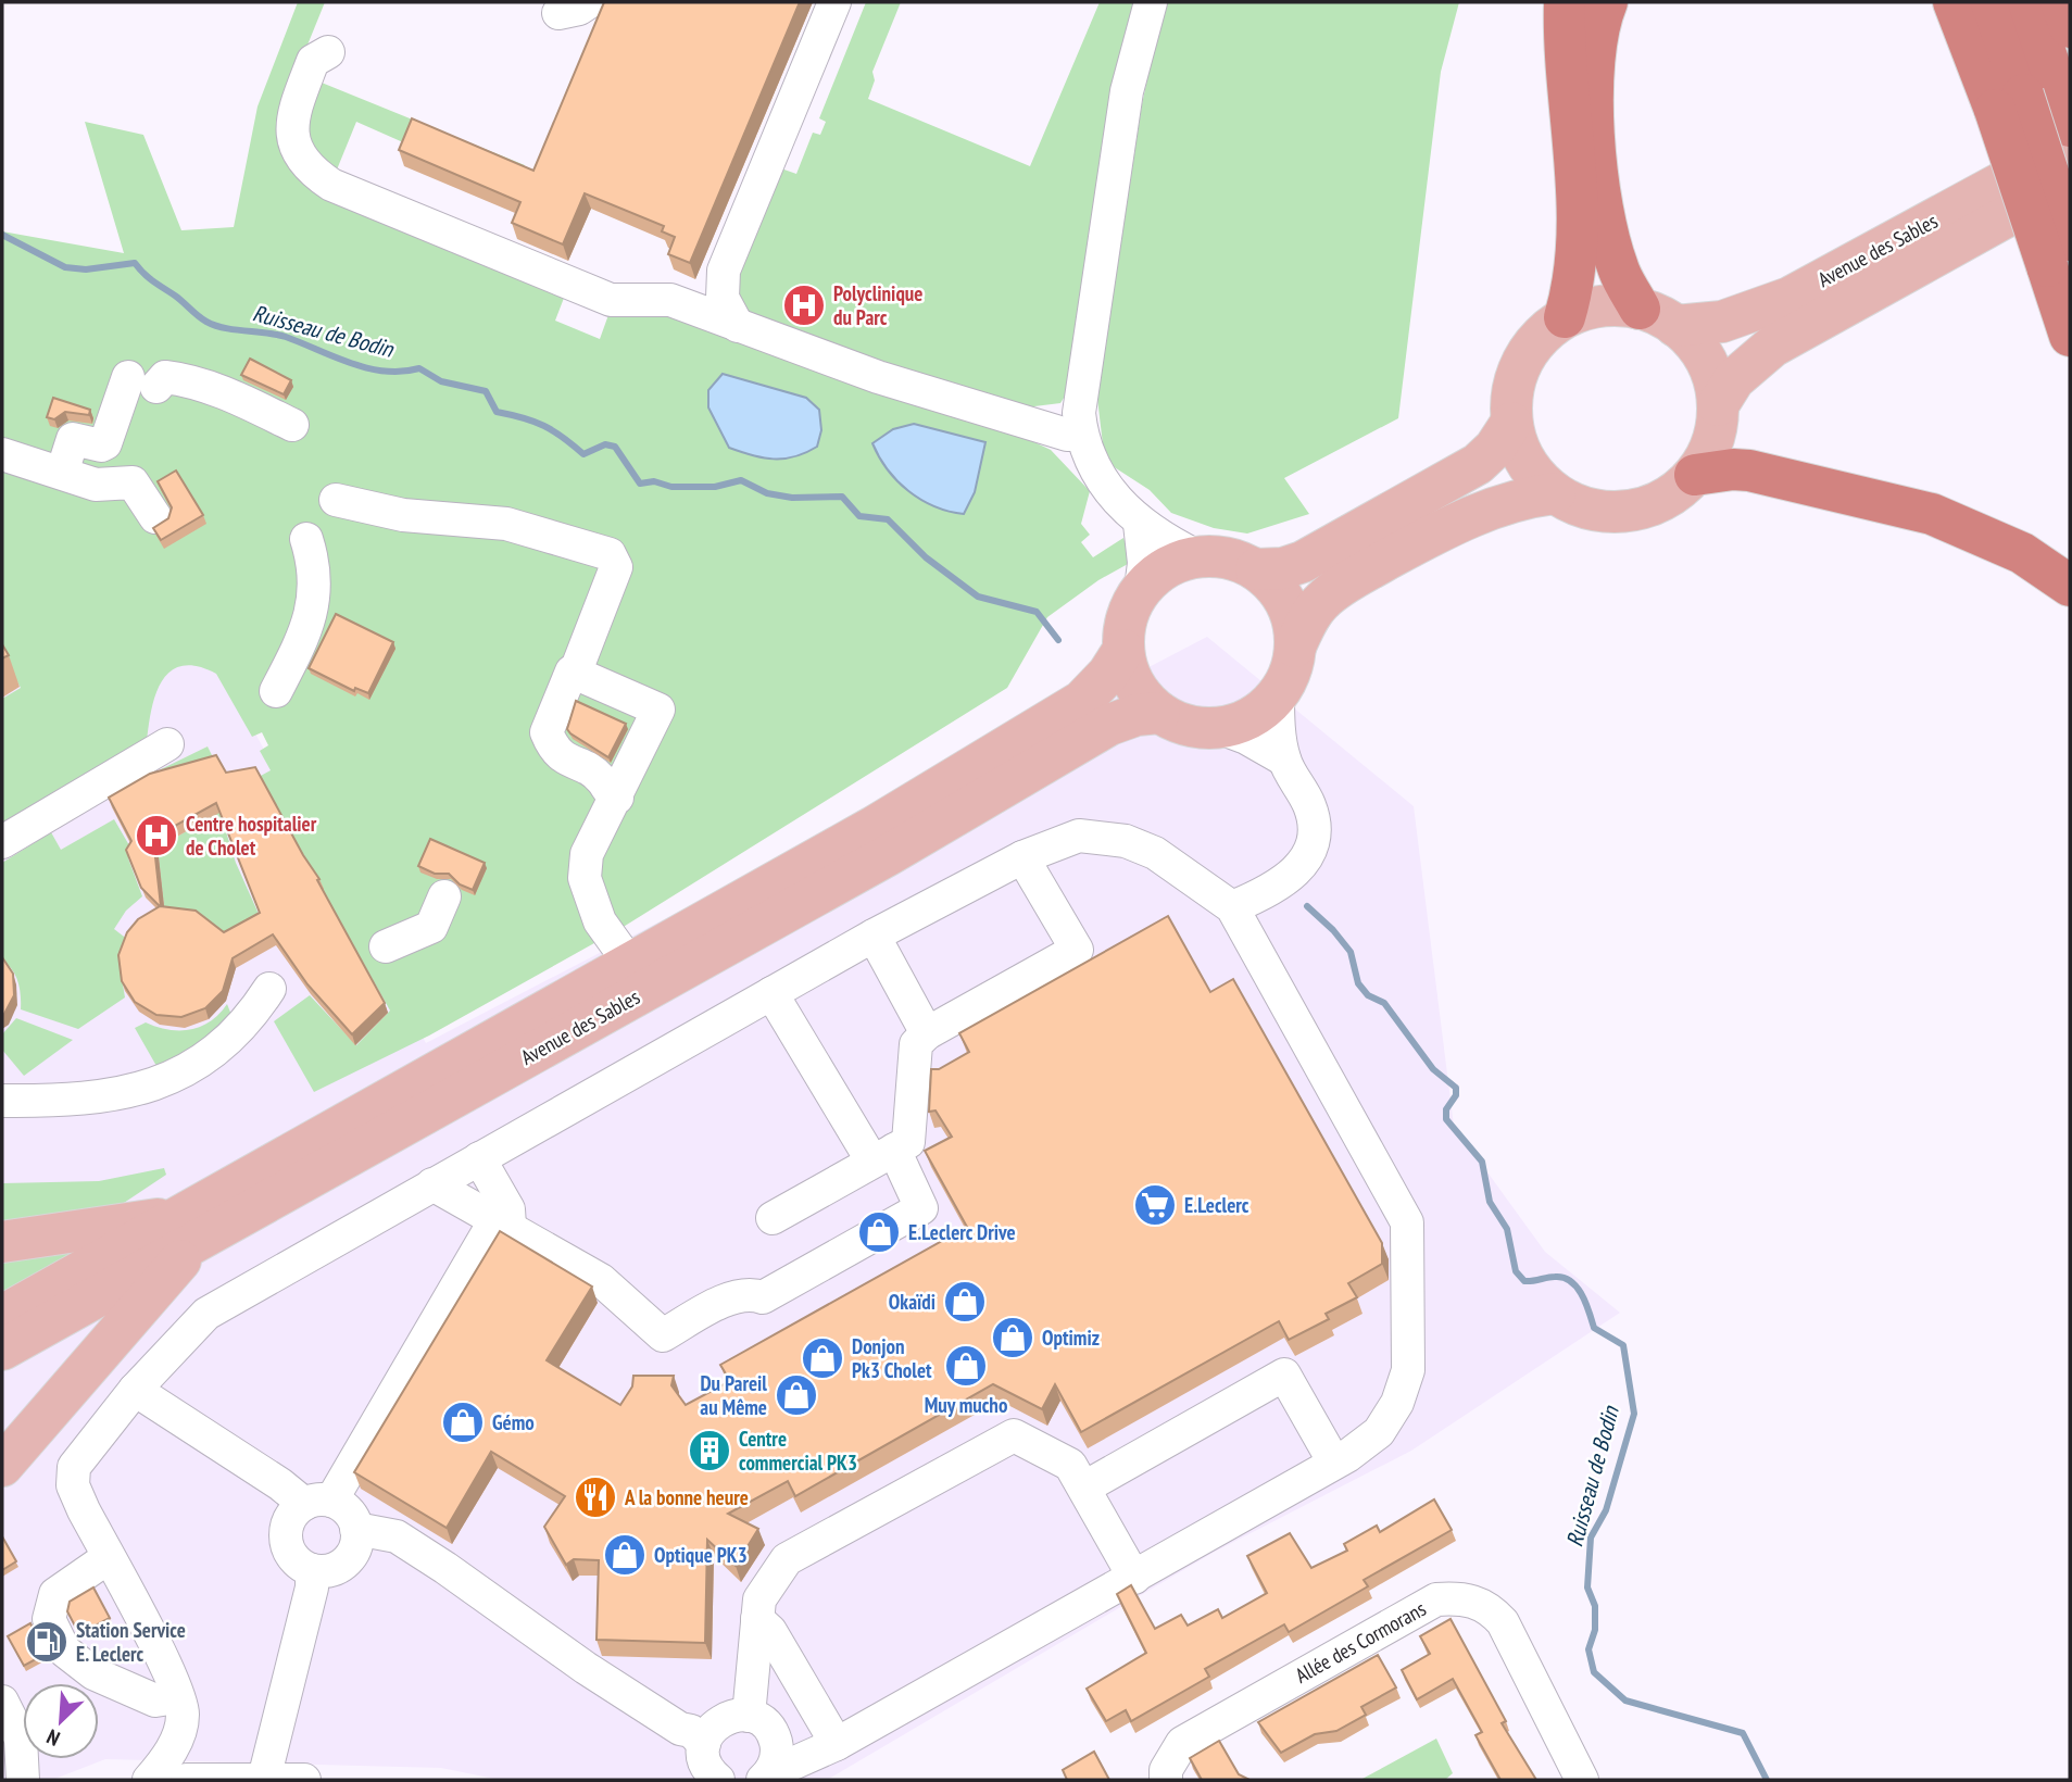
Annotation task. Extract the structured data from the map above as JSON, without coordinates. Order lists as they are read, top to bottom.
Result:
{
  "streets": {
    "main road": ["Avenue des Sables"],
    "street": ["Allée des Cormorans"]
  },
  "water": ["Ruisseau de Bodin"],
  "places": {
    "hospital": ["Polyclinique du Parc", "Centre hospitalier de Cholet"],
    "supermarket": ["E.Leclerc"],
    "shop": [
      "E.Leclerc Drive",
      "Okaïdi",
      "Optimiz",
      "Donjon Pk3 Cholet",
      "Muy mucho",
      "Du Pareil au Même",
      "Gémo",
      "Optique PK3"
    ],
    "building": ["Centre commercial PK3"],
    "restaurant": ["A la bonne heure"],
    "fuel station": ["Station Service E. Leclerc"]
  },
  "north": "bottom left"
}
